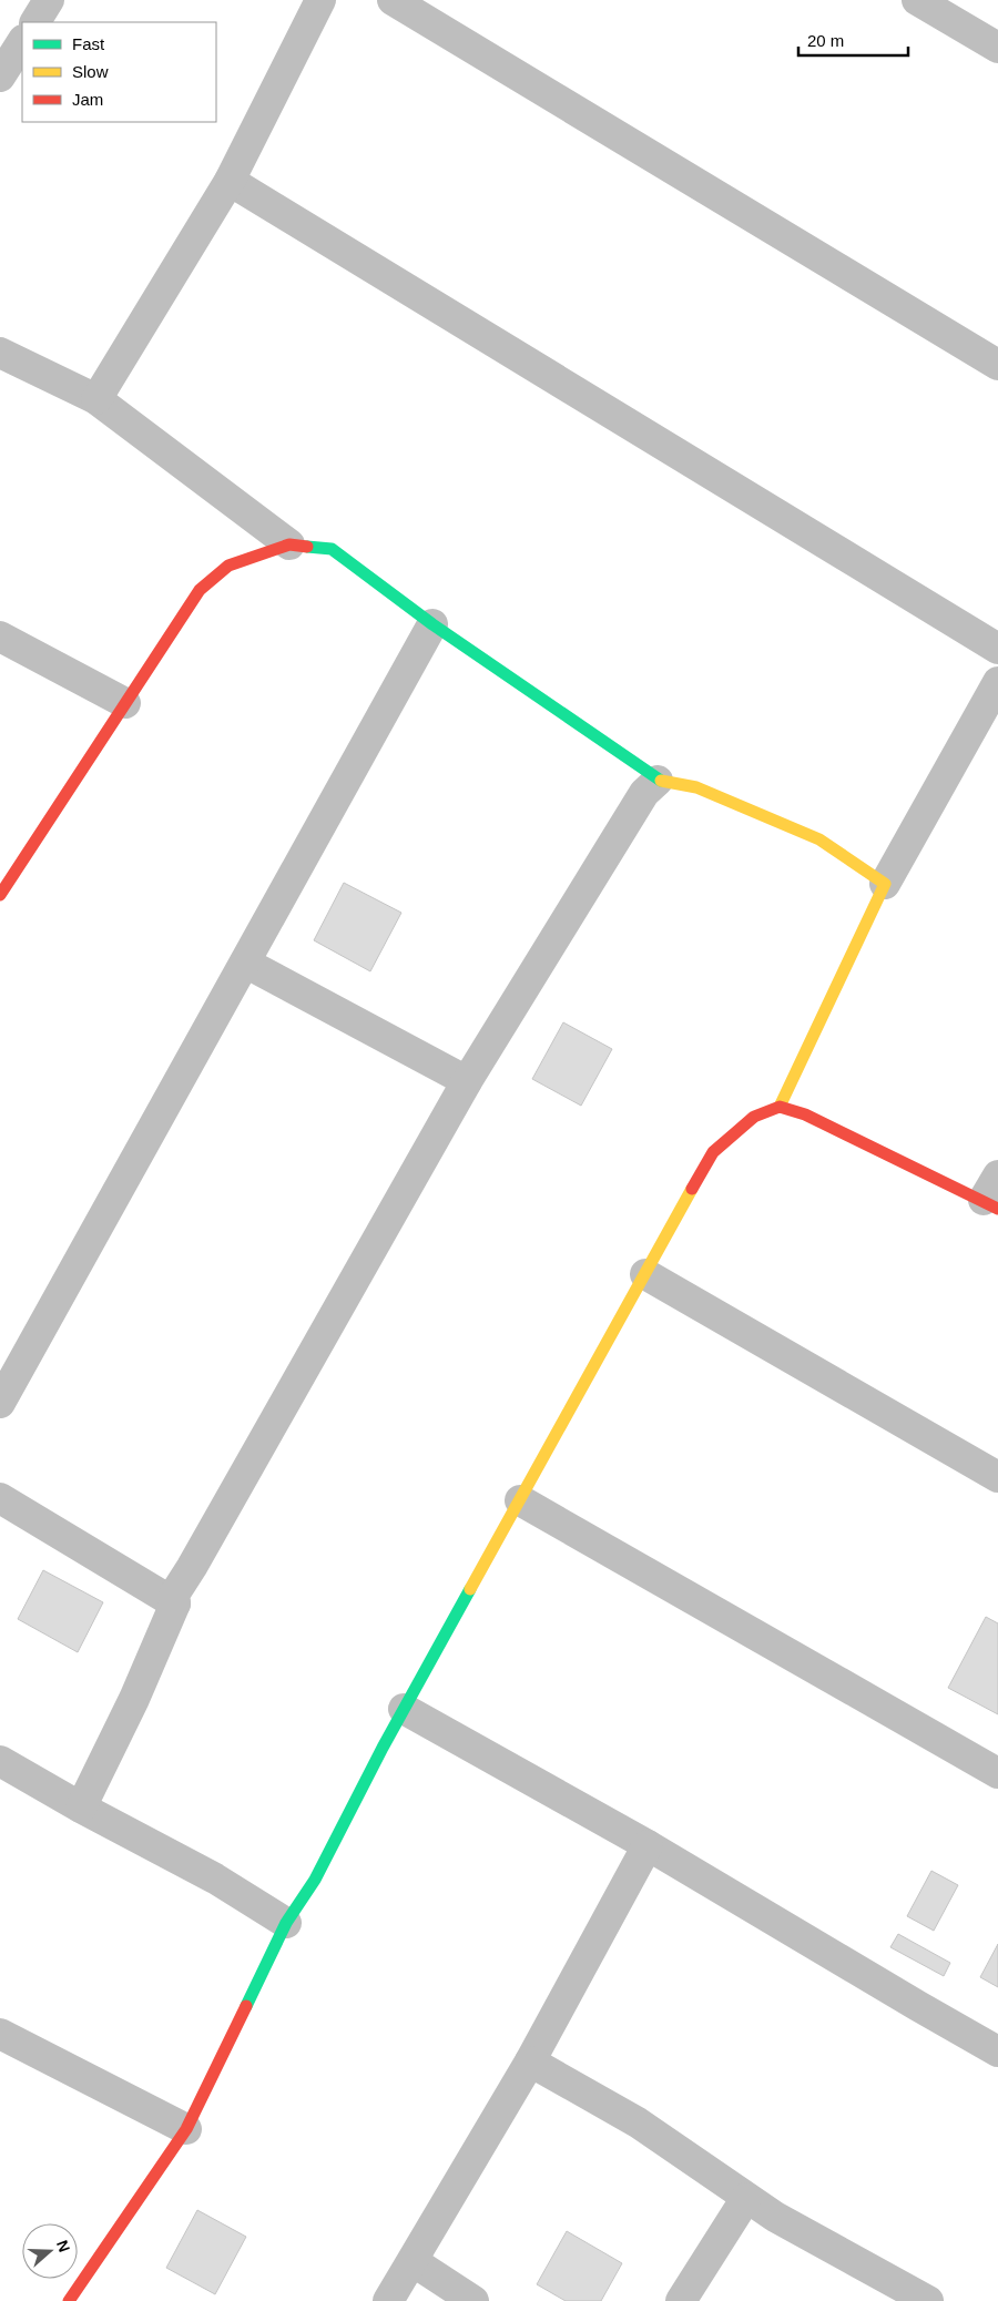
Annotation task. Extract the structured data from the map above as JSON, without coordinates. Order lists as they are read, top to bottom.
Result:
{
  "legend": ["Fast", "Slow", "Jam"],
  "scale_bar": "20 m",
  "north": "right"
}
